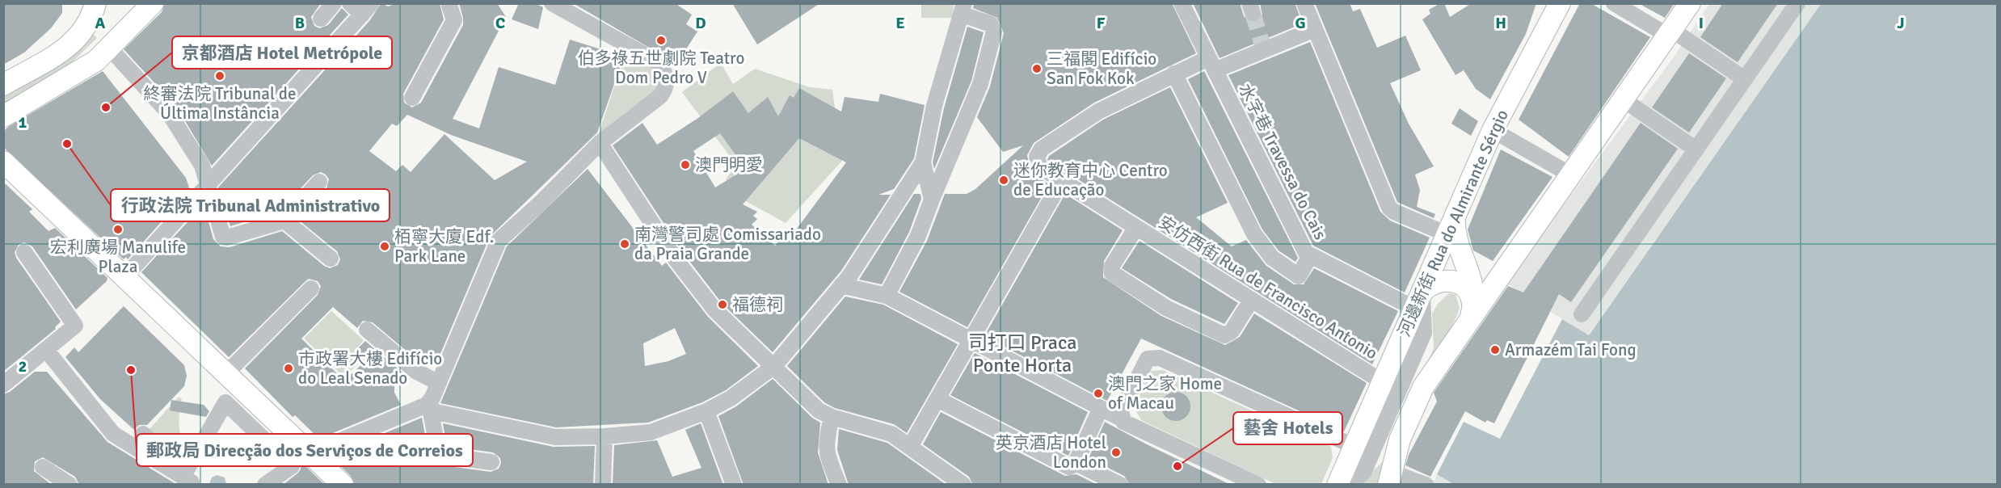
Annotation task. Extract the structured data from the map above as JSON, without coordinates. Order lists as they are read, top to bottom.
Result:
{
  "streets": {
    "main road": ["河邊新街 Rua do Almirante Sérgio"],
    "street": ["水字巷 Travessa do Cais", "安仿西街 Rua de Francisco Antonio"]
  },
  "crossings": [
    ["水字巷 Travessa do Cais", "河邊新街 Rua do Almirante Sérgio"],
    ["河邊新街 Rua do Almirante Sérgio", "安仿西街 Rua de Francisco Antonio"]
  ],
  "districts": ["司打口 Praca Ponte Horta"],
  "places": [
    "伯多祿五世劇院 Teatro Dom Pedro V",
    "三福閣 Edifício San Fok Kok",
    "終審法院 Tribunal de Última Instância",
    "京都酒店 Hotel Metrópole",
    "行政法院 Tribunal Administrativo",
    "澳門明愛",
    "迷你教育中心 Centro de Educação",
    "宏利廣場 Manulife Plaza",
    "南灣警司處 Comissariado da Praia Grande",
    "栢寧大廈 Edf. Park Lane",
    "福德祠",
    "Armazém Tai Fong",
    "市政署大樓 Edifício do Leal Senado",
    "郵政局 Direcção dos Serviços de Correios",
    "澳門之家 Home of Macau",
    "英京酒店 Hotel London",
    "藝舍 Hotels"
  ],
  "grid": {
    "columns": [
      "A",
      "B",
      "C",
      "D",
      "E",
      "F",
      "G",
      "H",
      "I",
      "J"
    ],
    "rows": ["1", "2"]
  }
}
